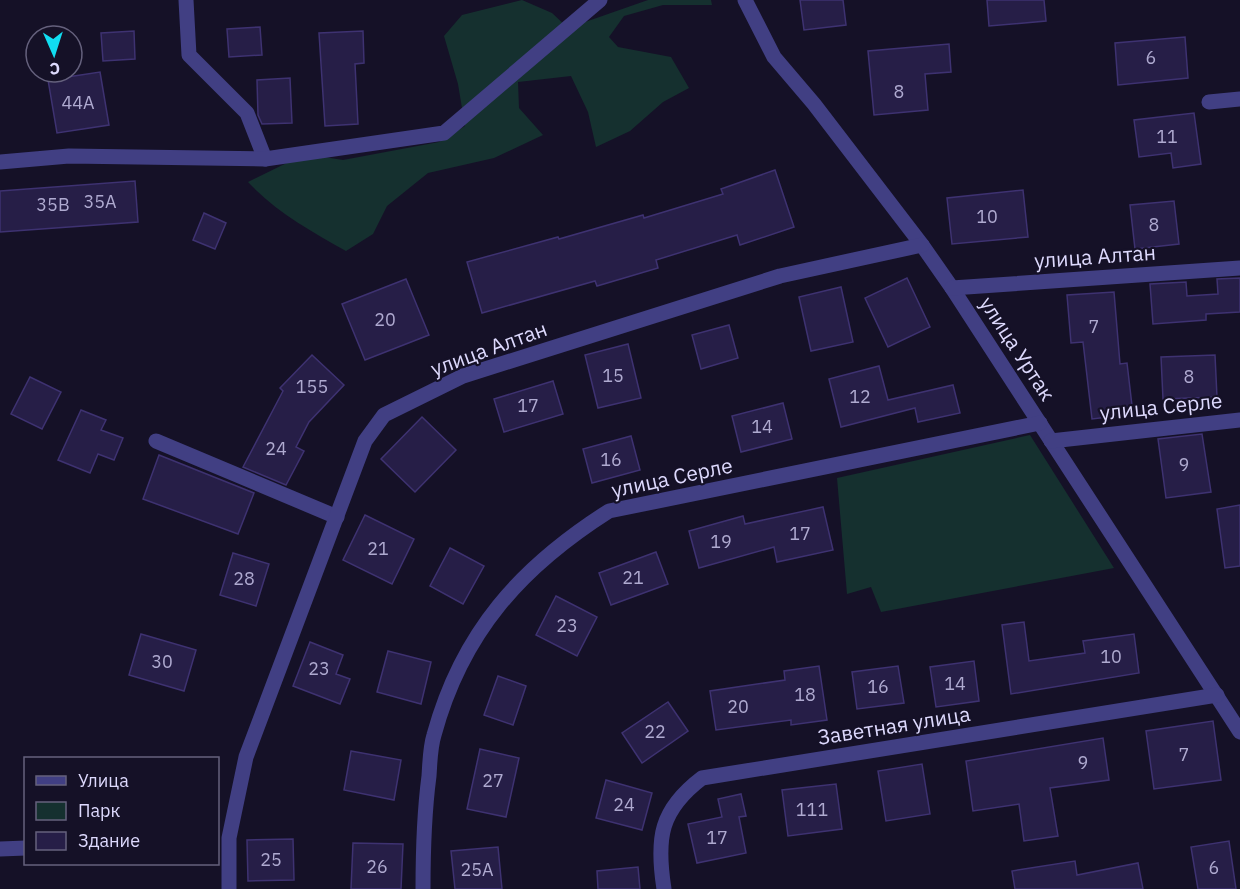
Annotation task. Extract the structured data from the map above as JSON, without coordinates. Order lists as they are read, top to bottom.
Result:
{
  "streets": {
    "street": [
      "улица Алтан",
      "улица Уртак",
      "улица Серле",
      "Заветная улица"
    ]
  },
  "crossings": [
    ["улица Алтан", "улица Уртак"],
    ["улица Уртак", "улица Серле"],
    ["улица Уртак", "Заветная улица"]
  ],
  "house_numbers": [
    "6",
    "8",
    "44А",
    "11",
    "35А",
    "35В",
    "10",
    "8",
    "20",
    "7",
    "15",
    "8",
    "155",
    "12",
    "17",
    "14",
    "24",
    "16",
    "9",
    "17",
    "19",
    "21",
    "21",
    "28",
    "23",
    "10",
    "30",
    "23",
    "14",
    "16",
    "18",
    "20",
    "22",
    "7",
    "9",
    "27",
    "24",
    "111",
    "17",
    "25",
    "26",
    "6",
    "25А"
  ],
  "legend": ["Улица", "Парк", "Здание"],
  "north": "bottom"
}
